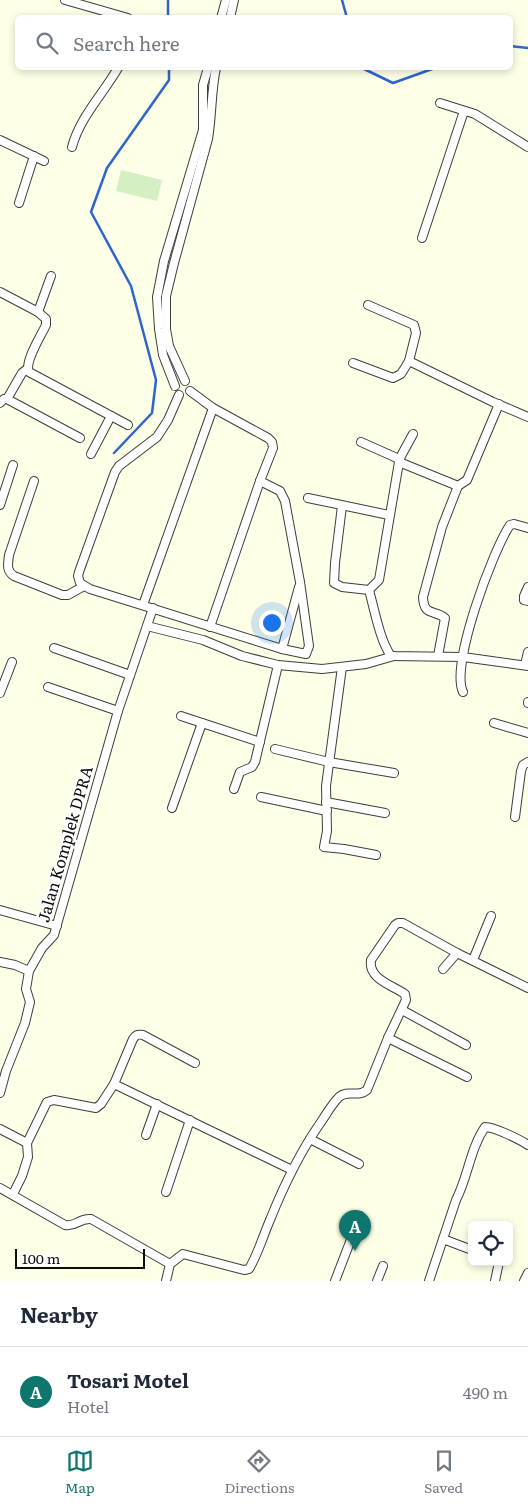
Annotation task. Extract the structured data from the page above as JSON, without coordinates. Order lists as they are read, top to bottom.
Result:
{
  "streets": {
    "street": ["Jalan Komplek DPRA"]
  },
  "scale_bar": "100 m",
  "page": {
    "search": "Search here",
    "pins": "A",
    "scale": "100 m",
    "heading": "Nearby",
    "list": [
      {
        "mark": "A",
        "name": "Tosari Motel",
        "note": "Hotel",
        "value": "490 m"
      }
    ],
    "nav": ["Map", "Directions", "Saved"]
  }
}
